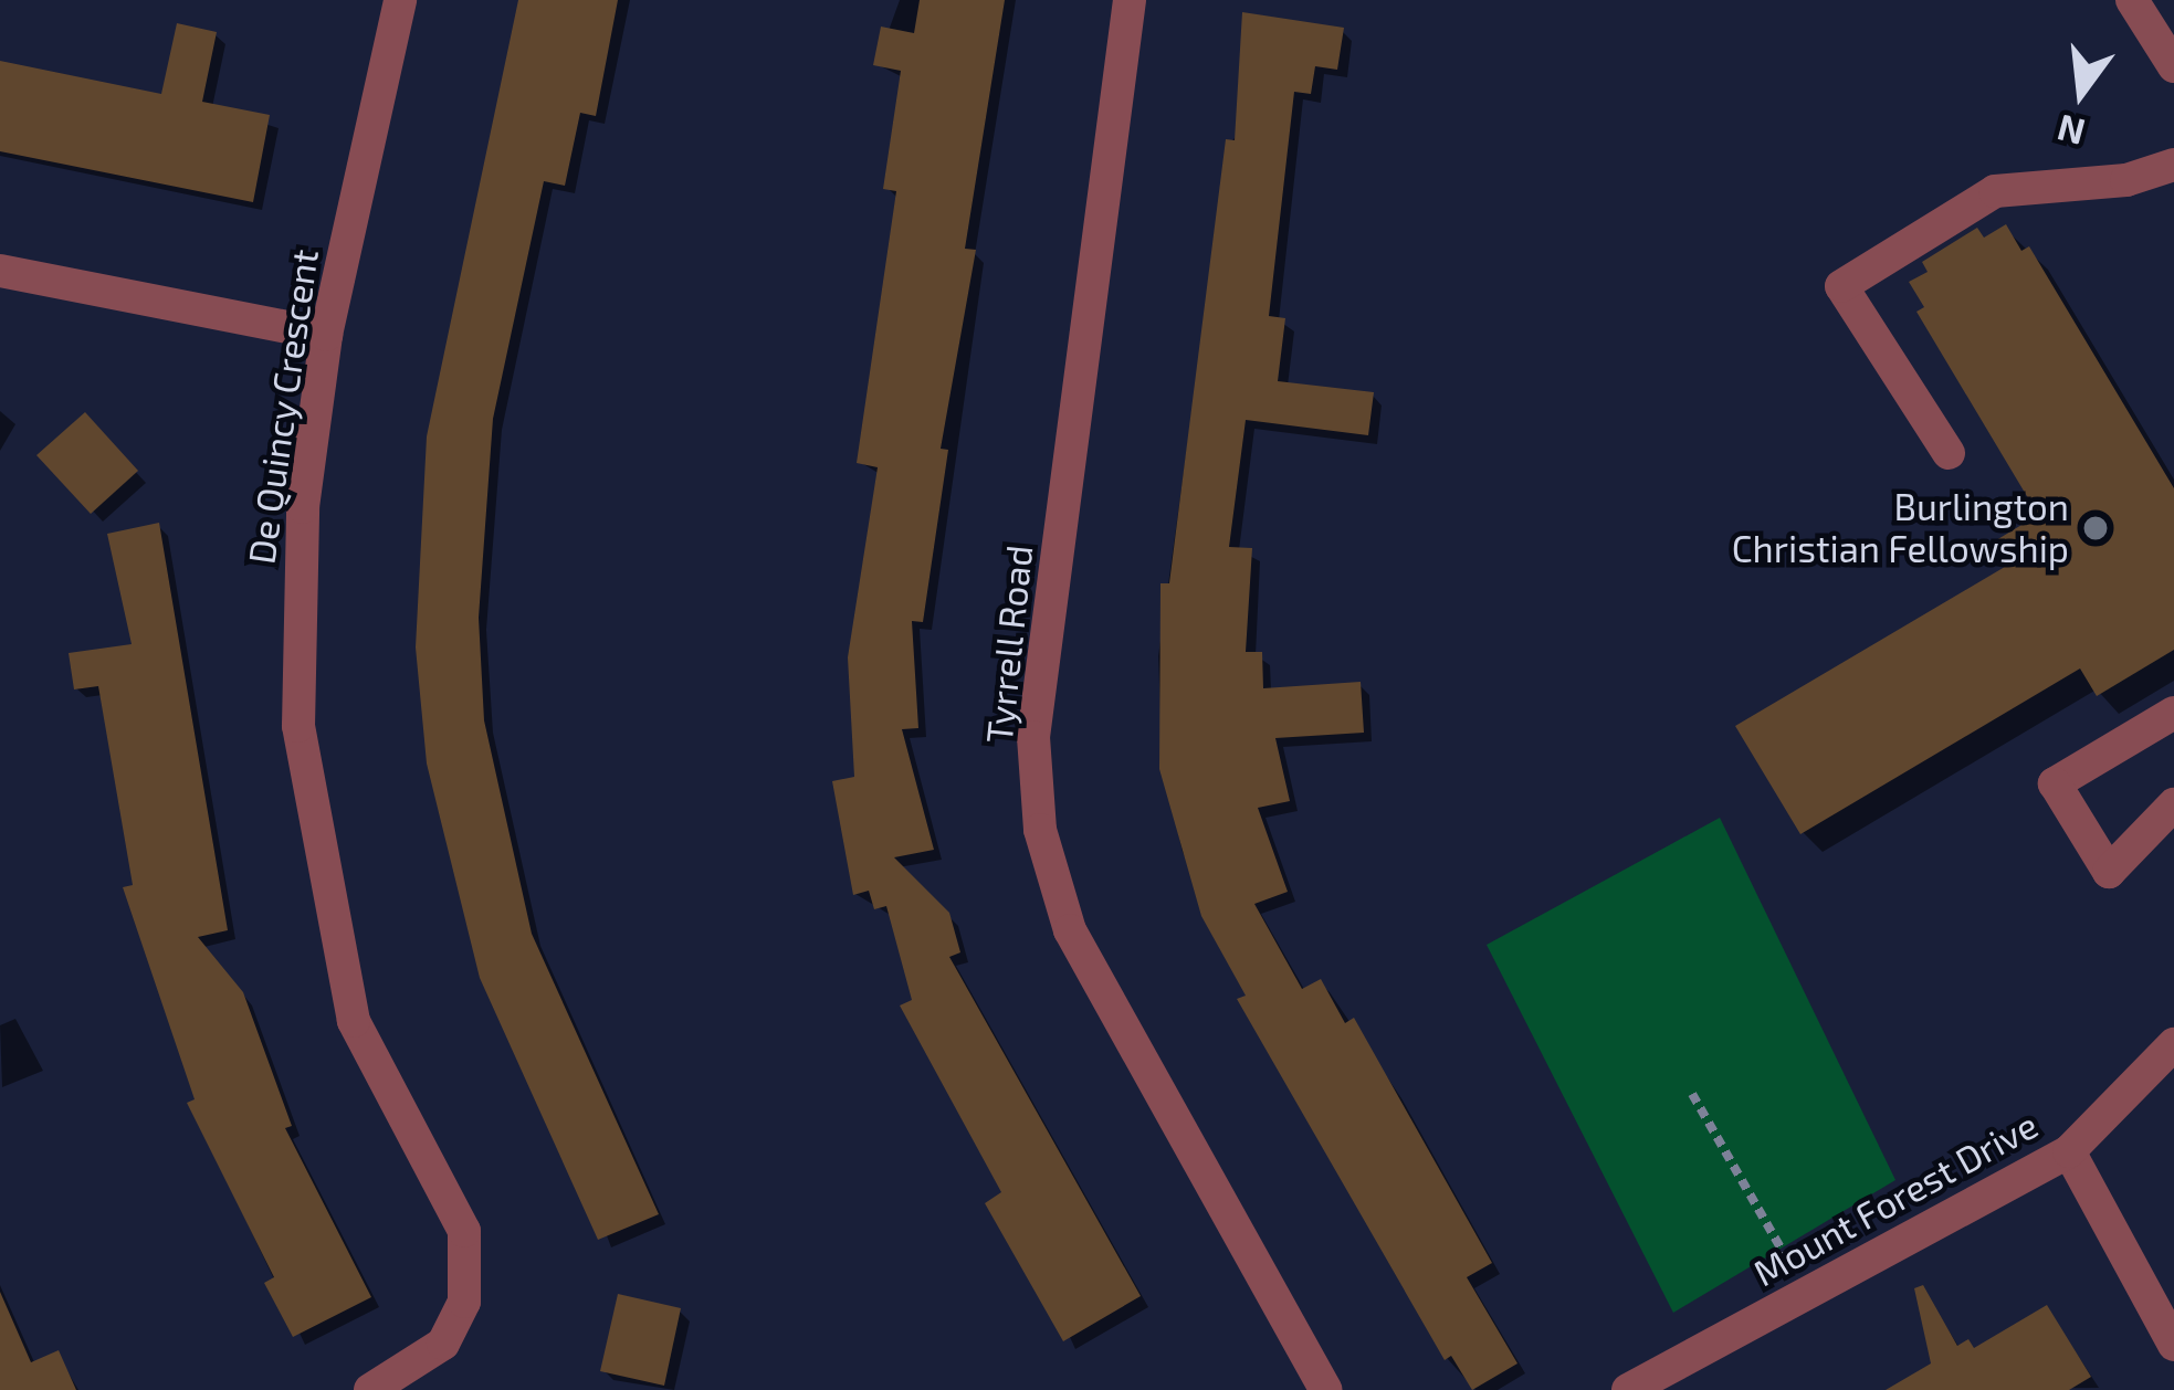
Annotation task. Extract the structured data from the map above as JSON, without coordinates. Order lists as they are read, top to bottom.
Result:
{
  "streets": {
    "street": ["De Quincy Crescent", "Tyrrell Road", "Mount Forest Drive"]
  },
  "places": ["Burlington Christian Fellowship"],
  "north": "bottom"
}
